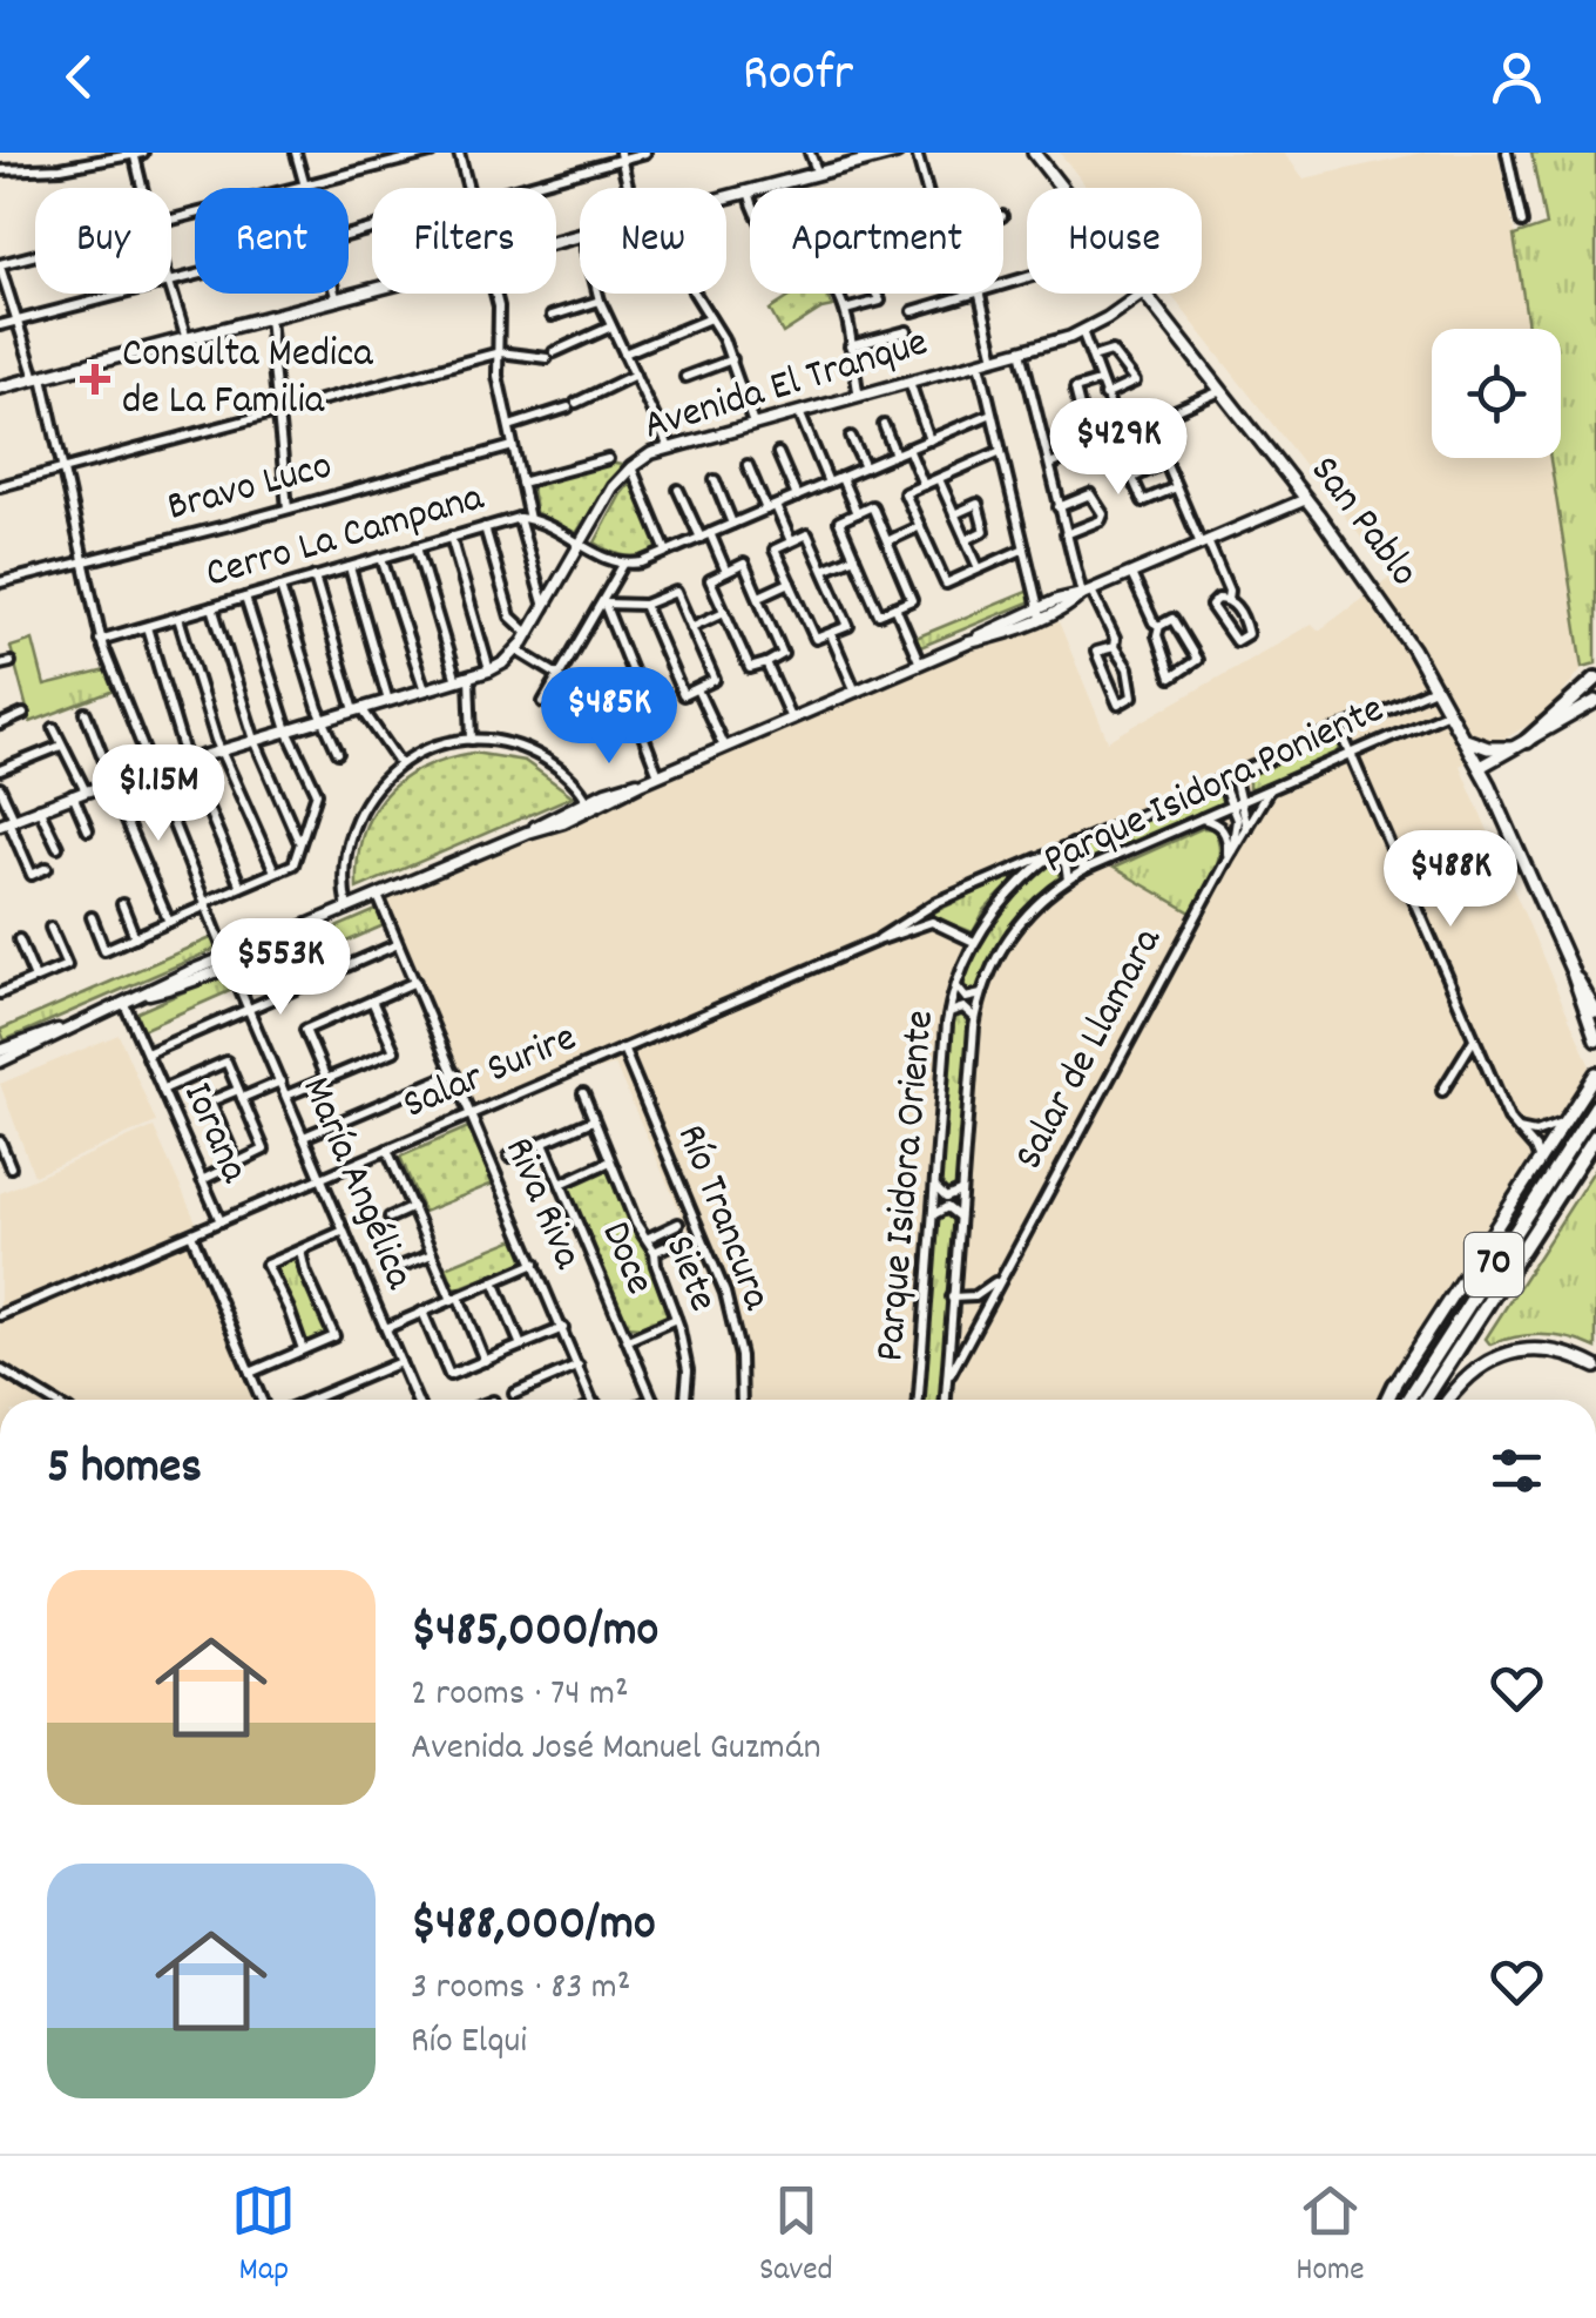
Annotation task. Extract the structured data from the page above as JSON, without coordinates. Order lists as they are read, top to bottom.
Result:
{
  "streets": {
    "highway": ["70"],
    "main road": ["San Pablo"],
    "street": [
      "Avenida El Tranque",
      "Bravo Luco",
      "Cerro La Campana",
      "Parque Isidora Poniente",
      "Salar de Llamara",
      "Salar Surire",
      "Iorana",
      "María Angélica",
      "Parque Isidora Oriente",
      "Riva Riva",
      "Río Trancura",
      "Doce",
      "Siete"
    ]
  },
  "crossings": [
    ["Avenida El Tranque", "Cerro La Campana"],
    ["Avenida El Tranque", "María Angélica"],
    ["Bravo Luco", "María Angélica"],
    ["San Pablo", "Parque Isidora Poniente"],
    ["San Pablo", "Parque Isidora Oriente"],
    ["Cerro La Campana", "María Angélica"],
    ["Parque Isidora Poniente", "Salar de Llamara"],
    ["Salar de Llamara", "Parque Isidora Oriente"],
    ["Salar Surire", "Iorana"],
    ["Salar Surire", "María Angélica"],
    ["Salar Surire", "Parque Isidora Oriente"],
    ["Salar Surire", "Riva Riva"],
    ["Salar Surire", "Río Trancura"]
  ],
  "places": {
    "health": ["Consulta Medica de La Familia"]
  },
  "page": {
    "header": "Roofr",
    "chip": [
      "Buy",
      "Rent",
      "Filters",
      "New",
      "Apartment",
      "House"
    ],
    "price": [
      "$429K",
      "$485K",
      "$1.15M",
      "$488K",
      "$553K"
    ],
    "heading": "5 homes",
    "list": [
      {
        "name": "$485,000/mo",
        "note": "2 rooms · 74 m² · Avenida José Manuel Guzmán"
      },
      {
        "name": "$488,000/mo",
        "note": "3 rooms · 83 m² · Río Elqui"
      }
    ],
    "tabs": ["Map", "Saved", "Home"]
  }
}
